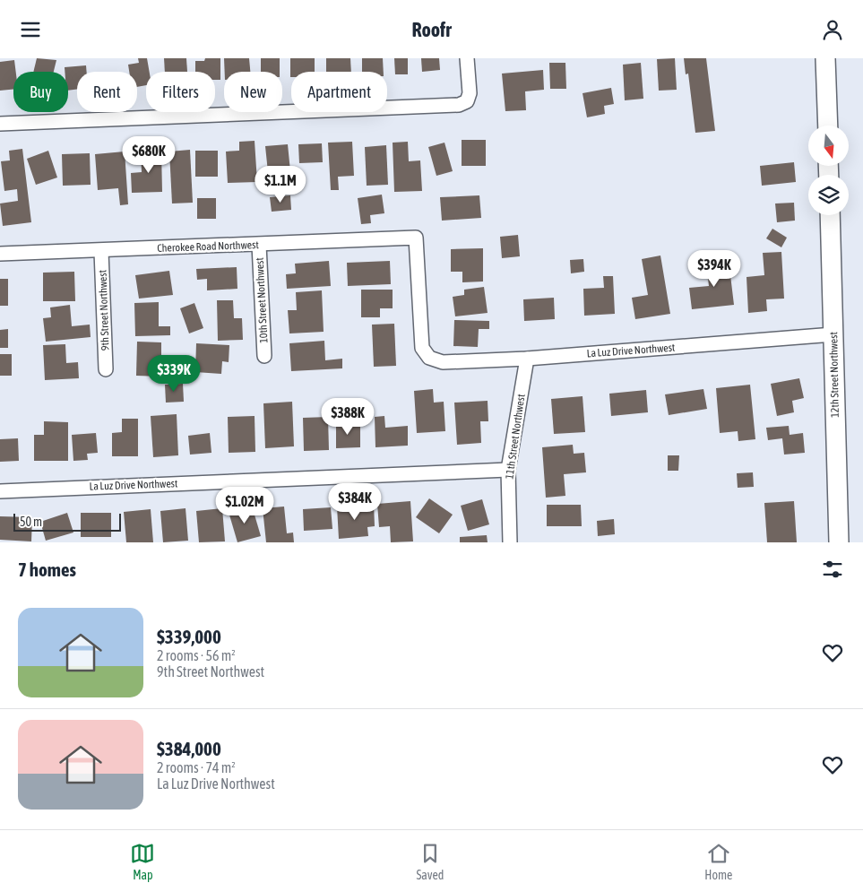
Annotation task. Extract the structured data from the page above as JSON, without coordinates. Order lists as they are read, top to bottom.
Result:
{
  "streets": {
    "street": [
      "Cherokee Road Northwest",
      "10th Street Northwest",
      "9th Street Northwest",
      "La Luz Drive Northwest",
      "12th Street Northwest",
      "11th Street Northwest"
    ]
  },
  "crossings": [
    ["Cherokee Road Northwest", "10th Street Northwest"],
    ["Cherokee Road Northwest", "9th Street Northwest"],
    ["Cherokee Road Northwest", "La Luz Drive Northwest"],
    ["La Luz Drive Northwest", "12th Street Northwest"],
    ["La Luz Drive Northwest", "11th Street Northwest"]
  ],
  "scale_bar": "50 m",
  "north": "bottom",
  "page": {
    "header": "Roofr",
    "chip": [
      "Buy",
      "Rent",
      "Filters",
      "New",
      "Apartment"
    ],
    "price": [
      "$680K",
      "$1.1M",
      "$394K",
      "$339K",
      "$388K",
      "$384K",
      "$1.02M"
    ],
    "scale": "50 m",
    "heading": "7 homes",
    "list": [
      {
        "name": "$339,000",
        "note": "2 rooms · 56 m² · 9th Street Northwest"
      },
      {
        "name": "$384,000",
        "note": "2 rooms · 74 m² · La Luz Drive Northwest"
      }
    ],
    "tabs": ["Map", "Saved", "Home"]
  }
}
